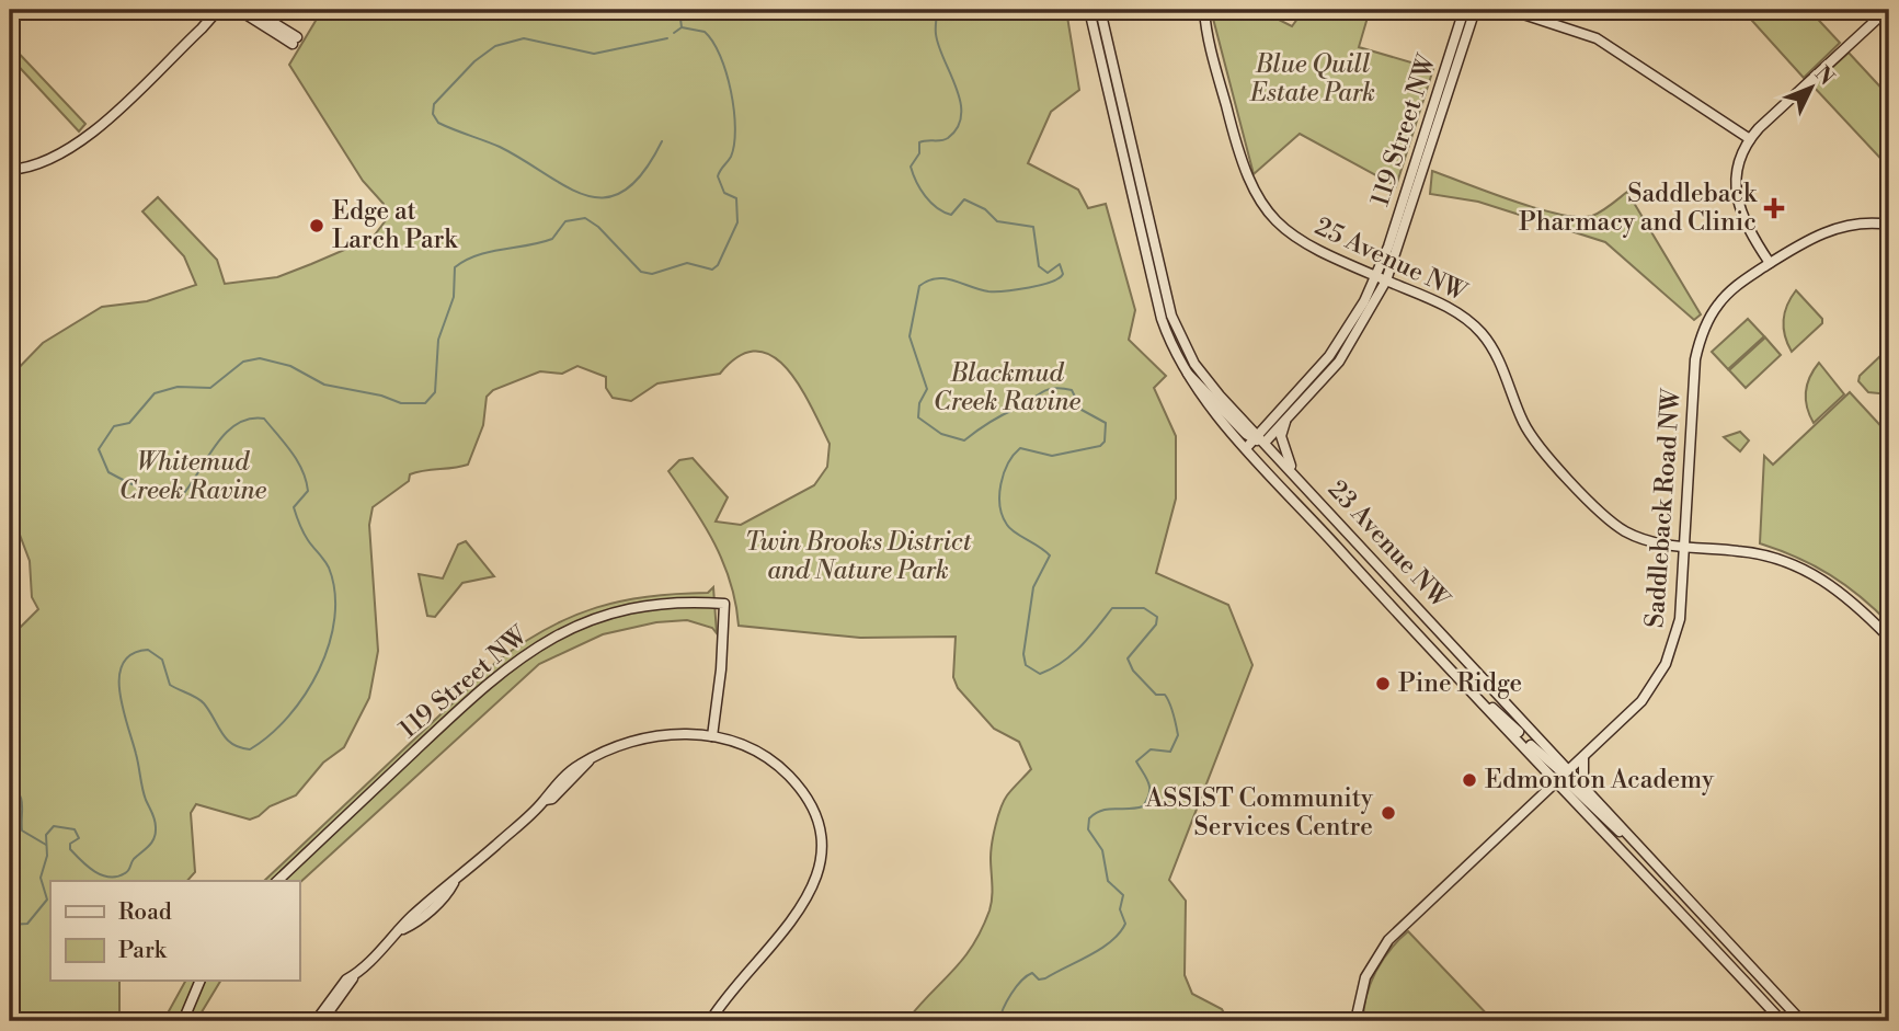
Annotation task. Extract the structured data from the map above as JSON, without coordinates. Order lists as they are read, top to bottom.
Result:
{
  "streets": {
    "street": [
      "119 Street NW",
      "25 Avenue NW",
      "Saddleback Road NW",
      "23 Avenue NW"
    ]
  },
  "crossings": [
    ["119 Street NW", "25 Avenue NW"],
    ["119 Street NW", "23 Avenue NW"],
    ["25 Avenue NW", "Saddleback Road NW"],
    ["Saddleback Road NW", "23 Avenue NW"]
  ],
  "parks": [
    "Blue Quill Estate Park",
    "Blackmud Creek Ravine",
    "Whitemud Creek Ravine",
    "Twin Brooks District and Nature Park"
  ],
  "places": {
    "health": ["Saddleback Pharmacy and Clinic"],
    "other": [
      "Edge at Larch Park",
      "Pine Ridge",
      "Edmonton Academy",
      "ASSIST Community Services Centre"
    ]
  },
  "legend": ["Road", "Park"],
  "north": "top right"
}
